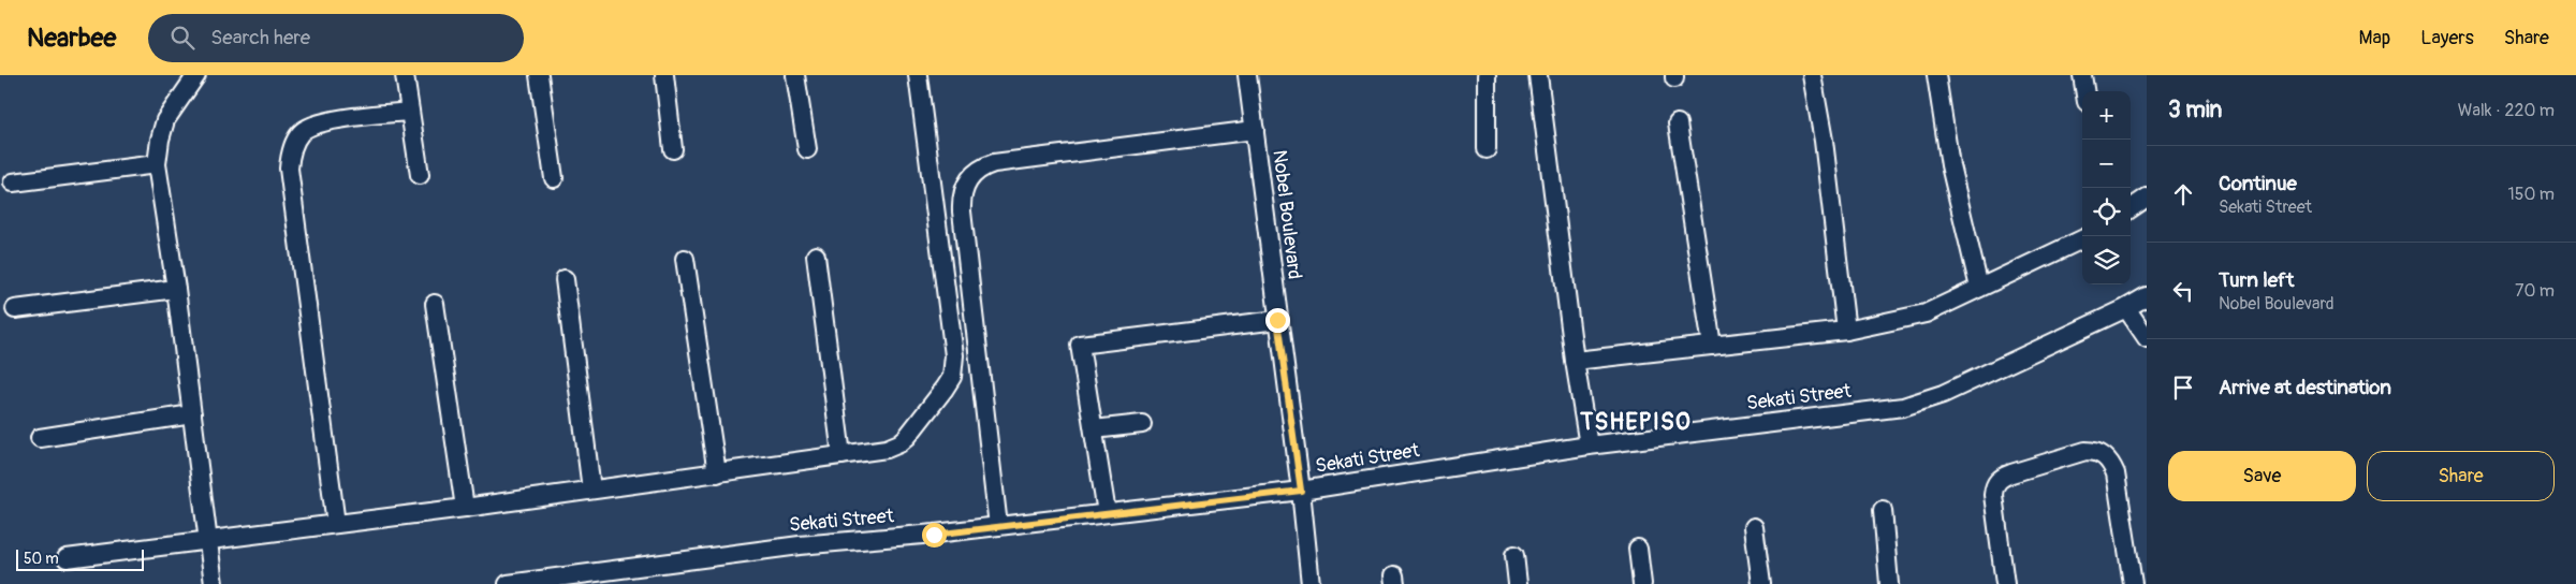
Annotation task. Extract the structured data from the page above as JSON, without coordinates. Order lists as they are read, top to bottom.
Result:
{
  "streets": {
    "street": ["Nobel Boulevard", "Sekati Street"]
  },
  "crossings": [
    ["Nobel Boulevard", "Sekati Street"]
  ],
  "districts": ["TSHEPISO"],
  "scale_bar": "50 m",
  "page": {
    "header": "Nearbee",
    "search": "Search here",
    "nav": ["Map", "Layers", "Share"],
    "heading": ["3 min", "Walk · 220 m"],
    "map_buttons": ["+", "−"],
    "list": [
      ["Continue", "Sekati Street", "150 m"],
      ["Turn left", "Nobel Boulevard", "70 m"],
      "Arrive at destination"
    ],
    "buttons": ["Save", "Share"],
    "scale": "50 m"
  }
}
